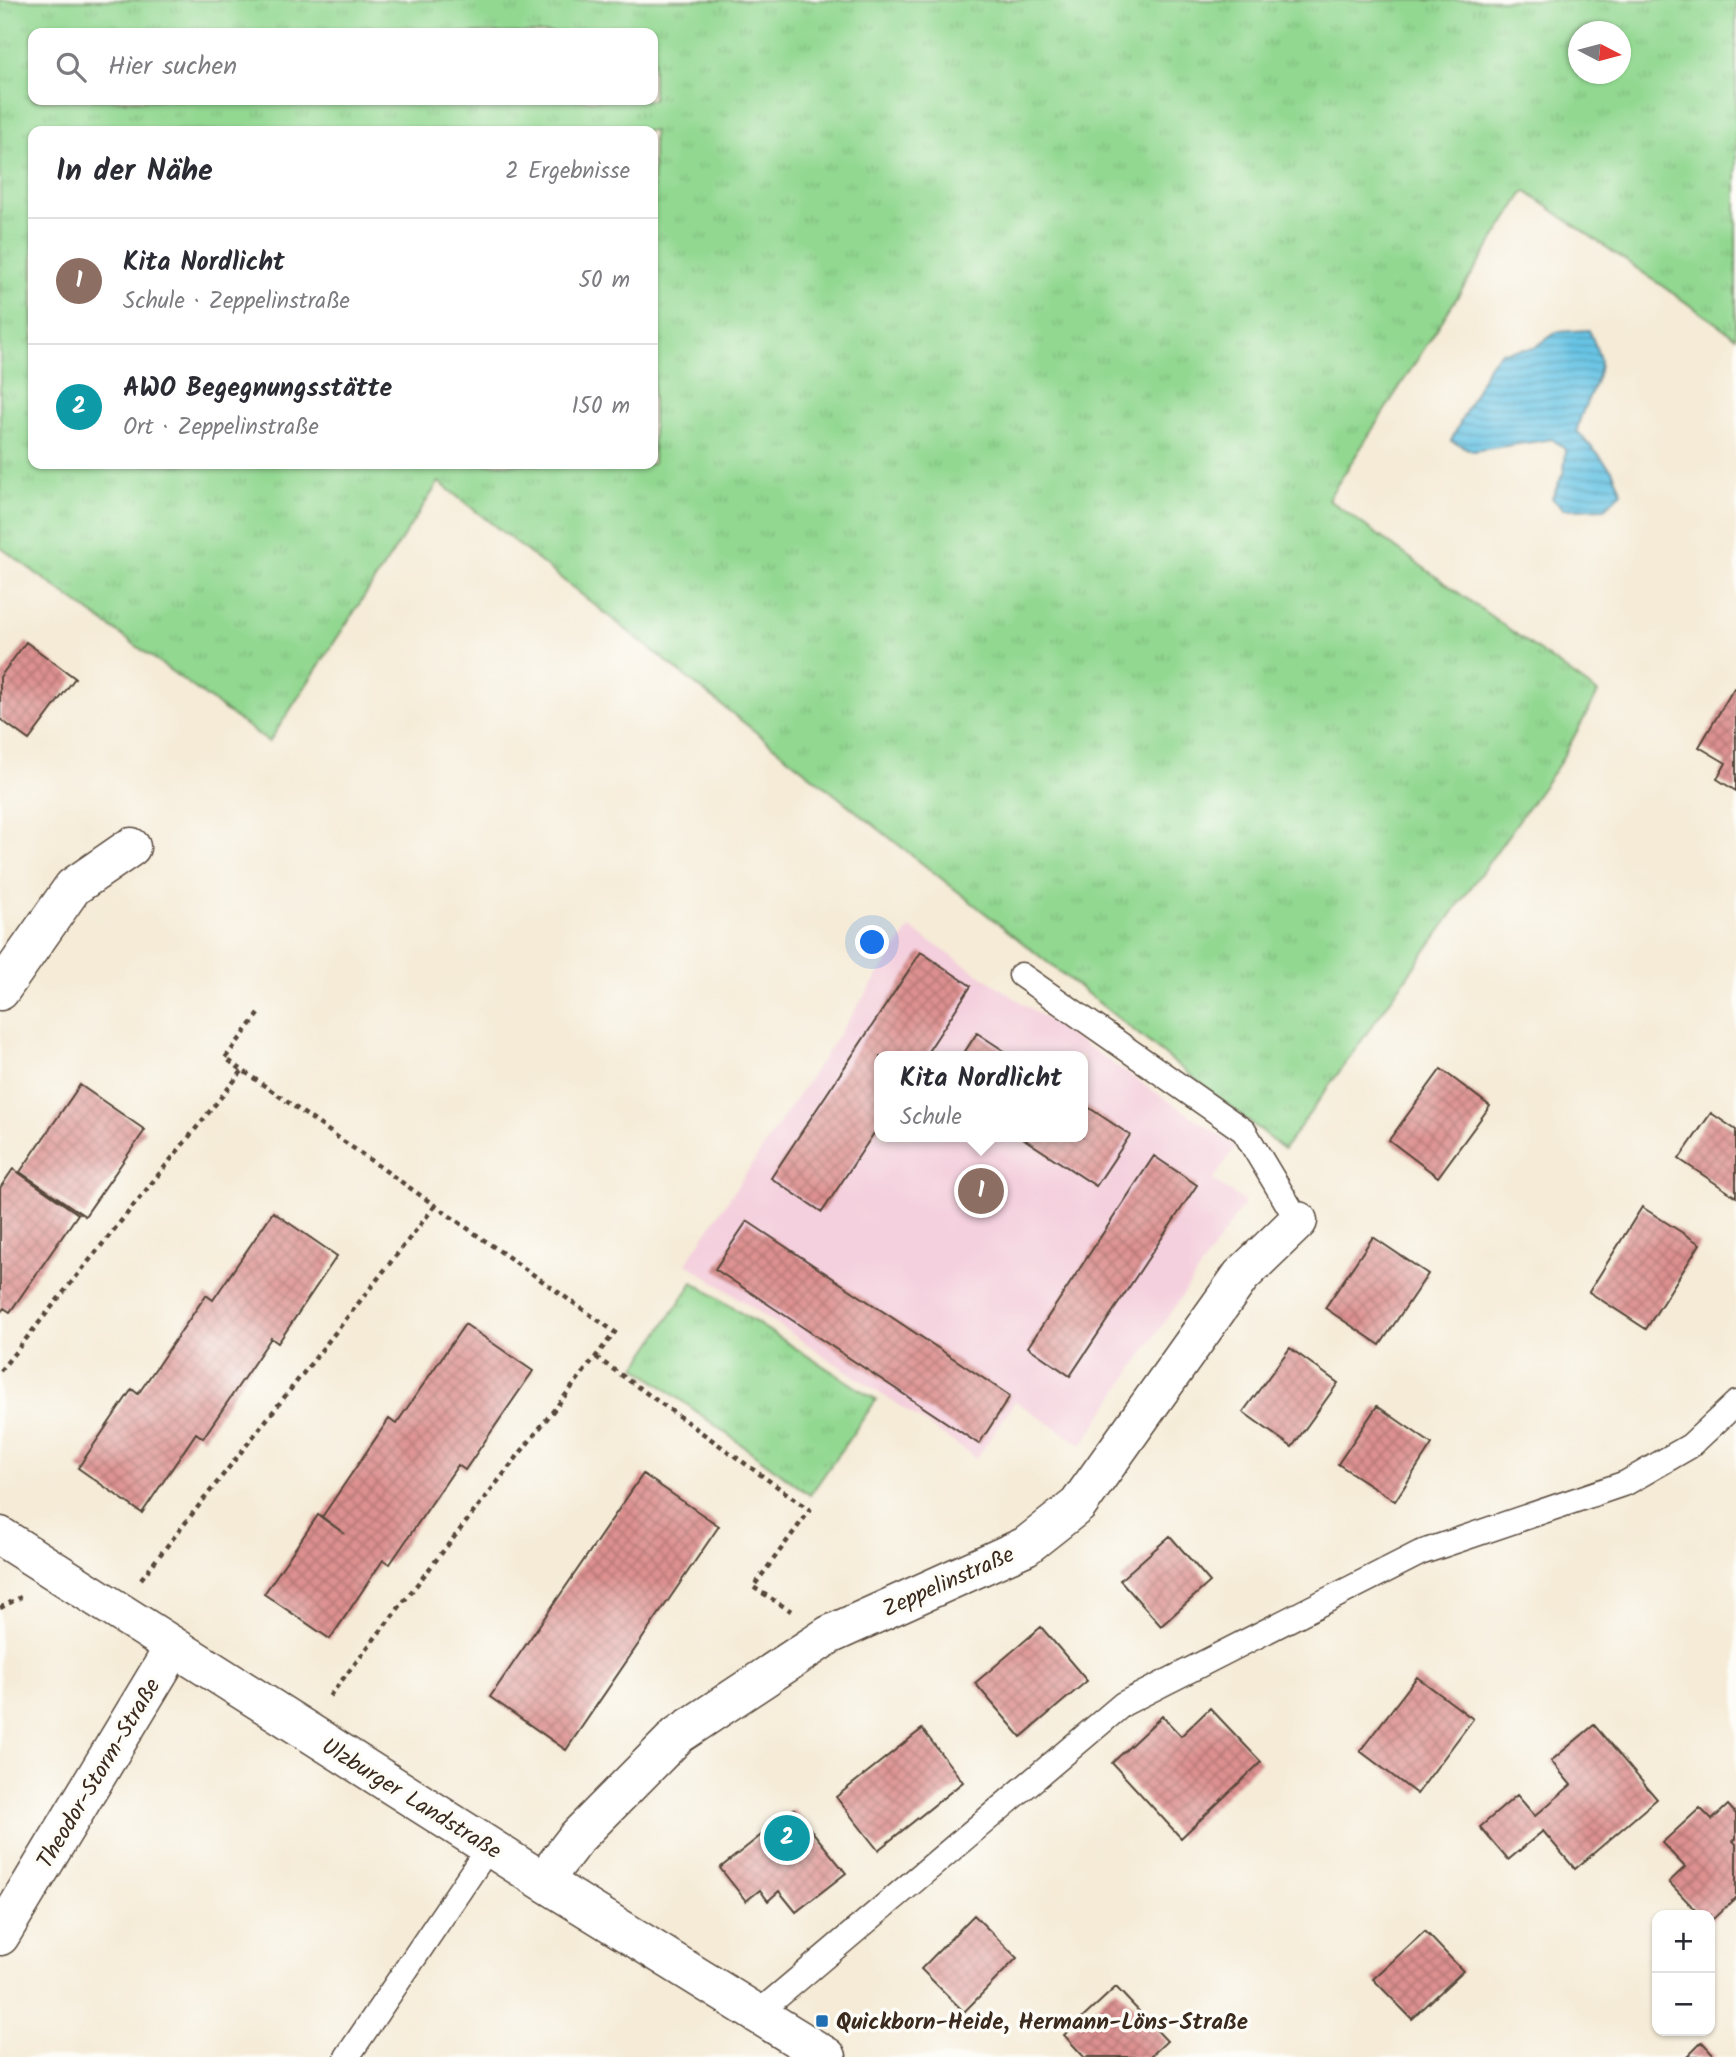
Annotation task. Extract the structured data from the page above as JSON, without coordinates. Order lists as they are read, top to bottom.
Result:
{
  "streets": {
    "street": ["Zeppelinstraße", "Theodor-Storm-Straße", "Ulzburger Landstraße"]
  },
  "crossings": [
    ["Zeppelinstraße", "Ulzburger Landstraße"],
    ["Theodor-Storm-Straße", "Ulzburger Landstraße"]
  ],
  "places": {
    "transit": ["Quickborn-Heide, Hermann-Löns-Straße"]
  },
  "north": "right",
  "page": {
    "search": "Hier suchen",
    "heading": ["In der Nähe", "2 Ergebnisse"],
    "list": [
      {
        "mark": "1",
        "name": "Kita Nordlicht",
        "note": "Schule · Zeppelinstraße",
        "value": "50 m"
      },
      {
        "mark": "2",
        "name": "AWO Begegnungsstätte",
        "note": "Ort · Zeppelinstraße",
        "value": "150 m"
      }
    ],
    "popup": ["Kita Nordlicht", "Schule"],
    "pins": ["1", "2"],
    "map_buttons": ["+", "−"]
  }
}
